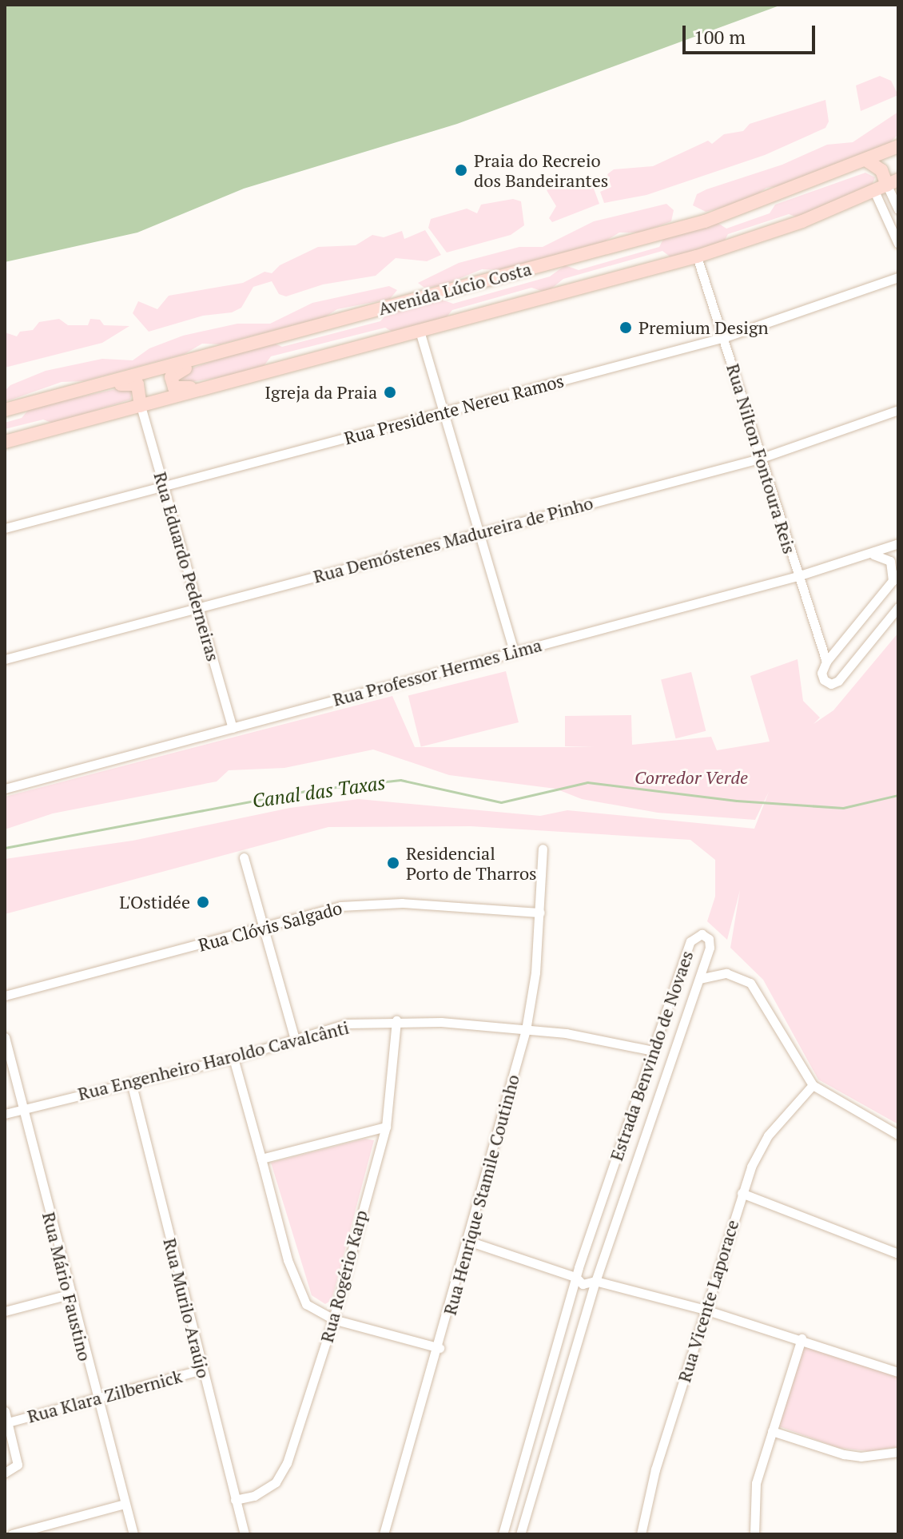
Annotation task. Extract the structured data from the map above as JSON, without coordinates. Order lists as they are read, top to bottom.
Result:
{
  "streets": {
    "main road": ["Avenida Lúcio Costa"],
    "street": [
      "Rua Presidente Nereu Ramos",
      "Rua Nilton Fontoura Reis",
      "Rua Demóstenes Madureira de Pinho",
      "Rua Eduardo Pederneiras",
      "Rua Professor Hermes Lima",
      "Rua Clóvis Salgado",
      "Estrada Benvindo de Novaes",
      "Rua Engenheiro Haroldo Cavalcânti",
      "Rua Henrique Stamile Coutinho",
      "Rua Rogério Karp",
      "Rua Mário Faustino",
      "Rua Vicente Laporace",
      "Rua Murilo Araújo",
      "Rua Klara Zilbernick"
    ]
  },
  "crossings": [
    ["Avenida Lúcio Costa", "Rua Nilton Fontoura Reis"],
    ["Avenida Lúcio Costa", "Rua Eduardo Pederneiras"],
    ["Rua Presidente Nereu Ramos", "Rua Nilton Fontoura Reis"],
    ["Rua Presidente Nereu Ramos", "Rua Eduardo Pederneiras"],
    ["Rua Nilton Fontoura Reis", "Rua Demóstenes Madureira de Pinho"],
    ["Rua Nilton Fontoura Reis", "Rua Professor Hermes Lima"],
    ["Rua Demóstenes Madureira de Pinho", "Rua Eduardo Pederneiras"],
    ["Rua Eduardo Pederneiras", "Rua Professor Hermes Lima"],
    ["Rua Clóvis Salgado", "Rua Henrique Stamile Coutinho"],
    ["Estrada Benvindo de Novaes", "Rua Engenheiro Haroldo Cavalcânti"],
    ["Rua Engenheiro Haroldo Cavalcânti", "Rua Henrique Stamile Coutinho"],
    ["Rua Engenheiro Haroldo Cavalcânti", "Rua Rogério Karp"],
    ["Rua Engenheiro Haroldo Cavalcânti", "Rua Mário Faustino"],
    ["Rua Engenheiro Haroldo Cavalcânti", "Rua Murilo Araújo"],
    ["Rua Rogério Karp", "Rua Murilo Araújo"],
    ["Rua Mário Faustino", "Rua Klara Zilbernick"],
    ["Rua Murilo Araújo", "Rua Klara Zilbernick"]
  ],
  "water": ["Canal das Taxas"],
  "parks": ["Corredor Verde"],
  "places": [
    "Praia do Recreio dos Bandeirantes",
    "Premium Design",
    "Igreja da Praia",
    "Residencial Porto de Tharros",
    "L'Ostidée"
  ],
  "scale_bar": "100 m"
}
